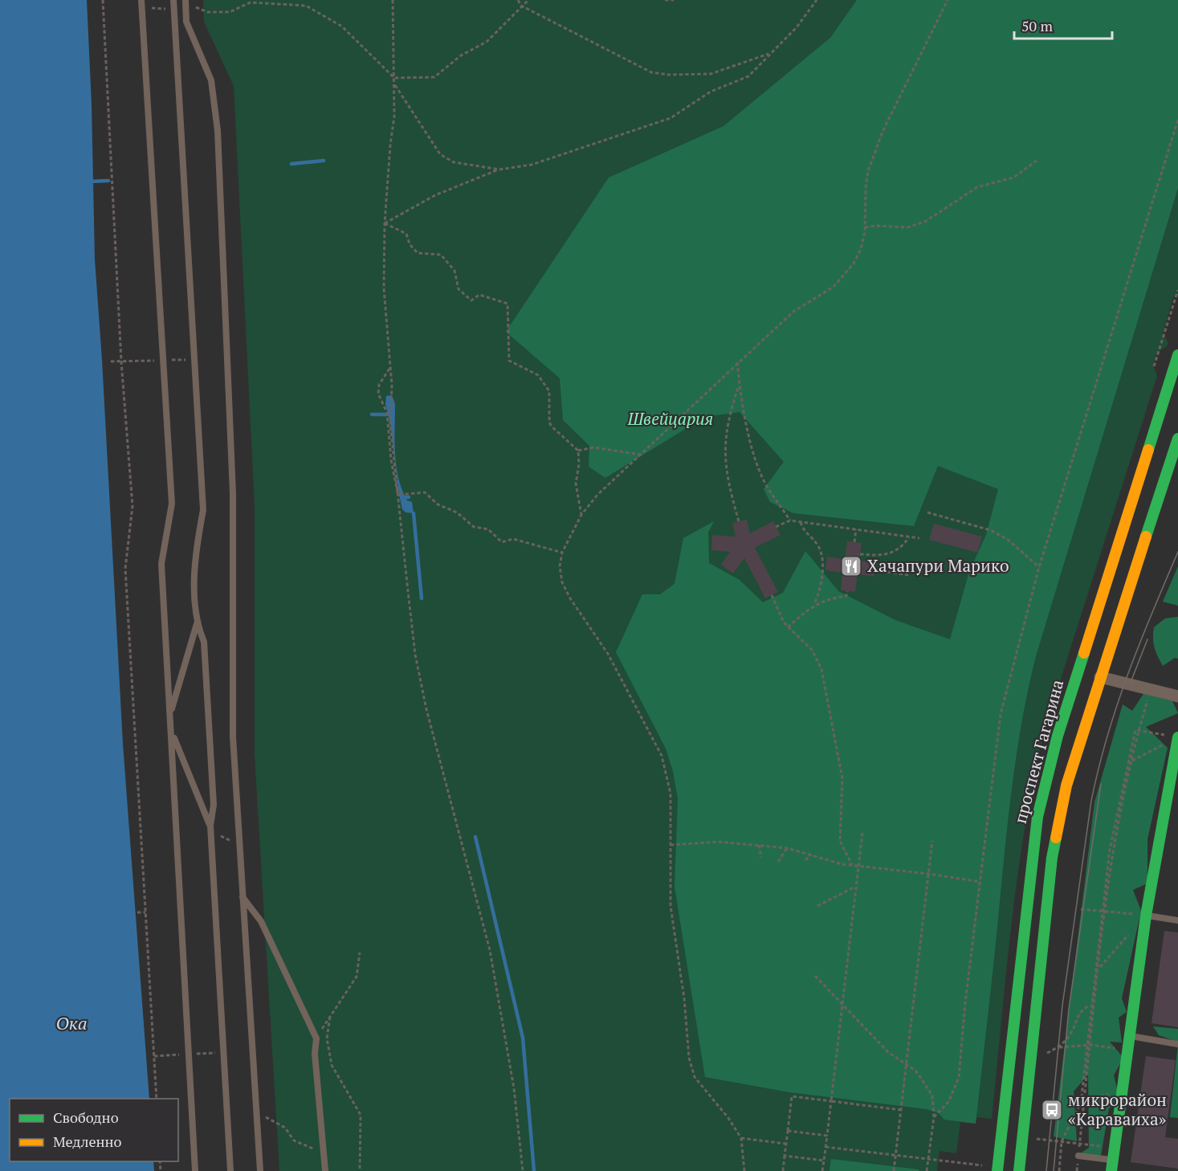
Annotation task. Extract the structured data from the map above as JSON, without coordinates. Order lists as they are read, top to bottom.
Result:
{
  "streets": {
    "main road": ["проспект Гагарина"]
  },
  "water": ["Ока"],
  "parks": ["Швейцария"],
  "places": {
    "restaurant": ["Хачапури Марико"],
    "bus stop": ["микрорайон «Караваиха»"]
  },
  "legend": ["Свободно", "Медленно"],
  "scale_bar": "50 m"
}
